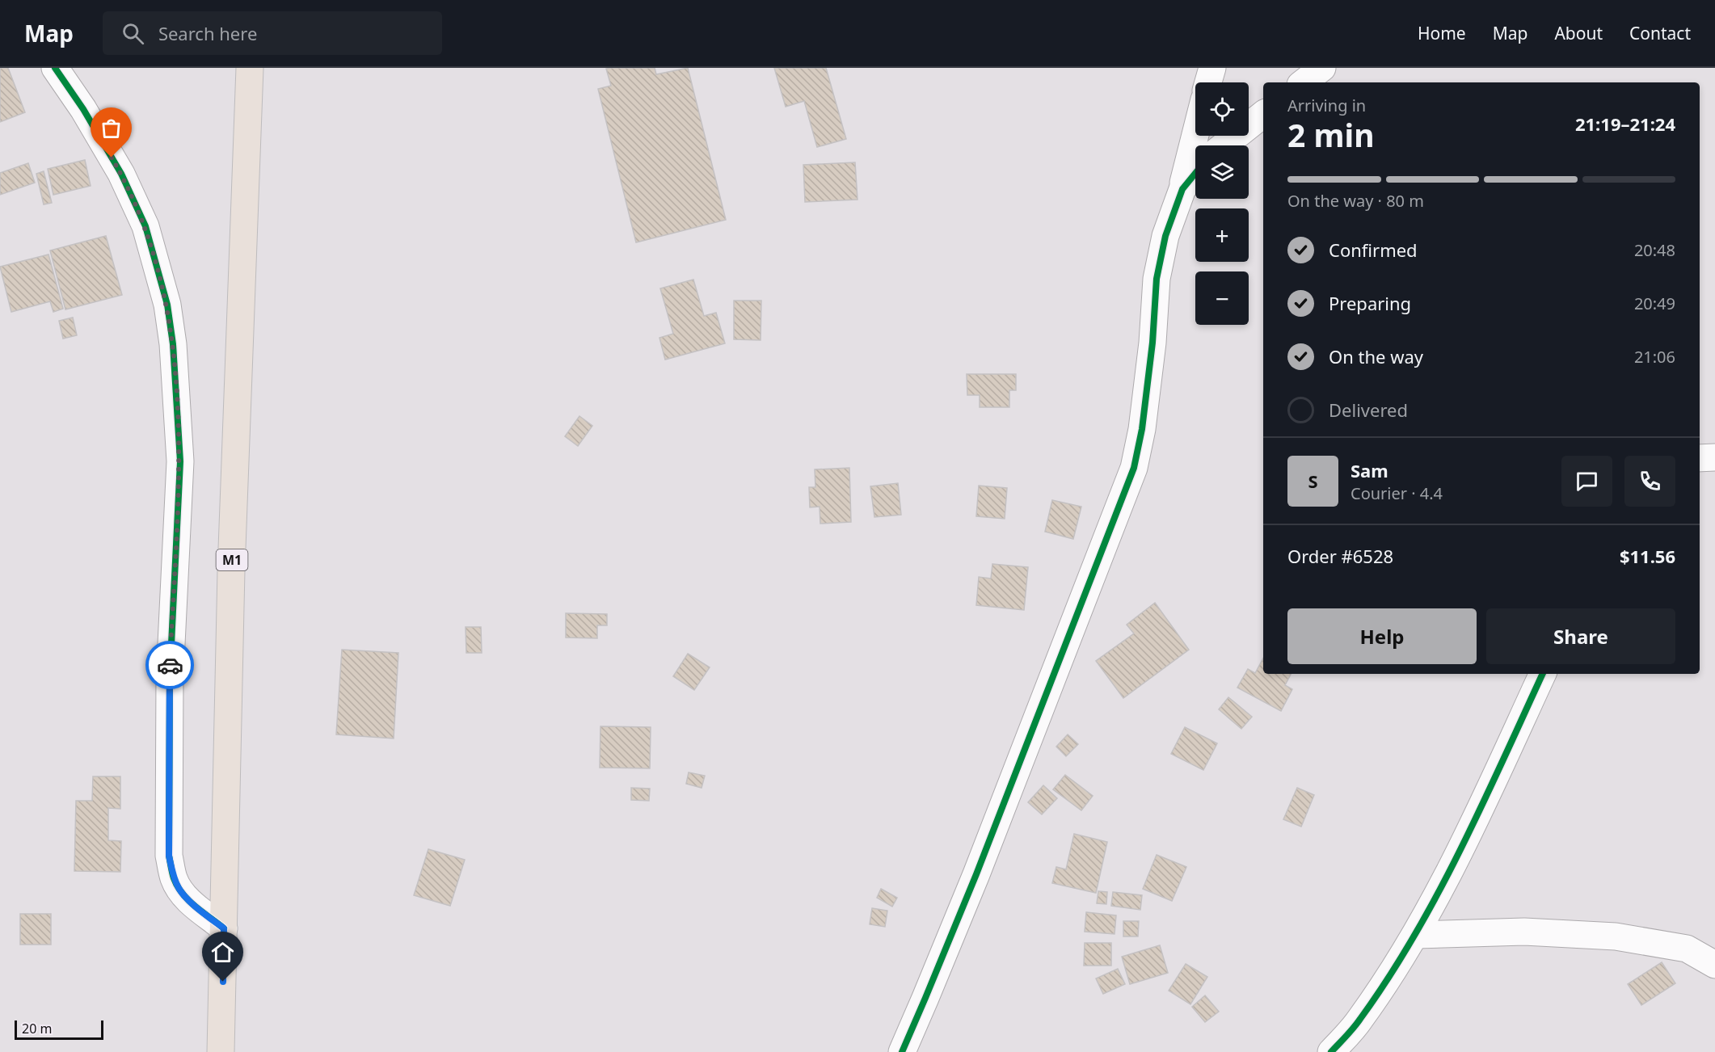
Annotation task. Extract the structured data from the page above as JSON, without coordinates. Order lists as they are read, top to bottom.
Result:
{
  "streets": {
    "highway": ["M1"]
  },
  "scale_bar": "20 m",
  "page": {
    "header": "Map",
    "search": "Search here",
    "nav": [
      "Home",
      "Map",
      "About",
      "Contact"
    ],
    "map_buttons": ["+", "−"],
    "heading": ["2 min", "Arriving in", "21:19–21:24"],
    "panel": [
      "Sam",
      "Courier · 4.4",
      "Order #6528",
      "$11.56"
    ],
    "bar": "On the way · 80 m",
    "list": [
      ["Confirmed", "20:48"],
      ["Preparing", "20:49"],
      ["On the way", "21:06"],
      "Delivered"
    ],
    "round": "S",
    "buttons": ["Help", "Share"],
    "scale": "20 m"
  }
}
